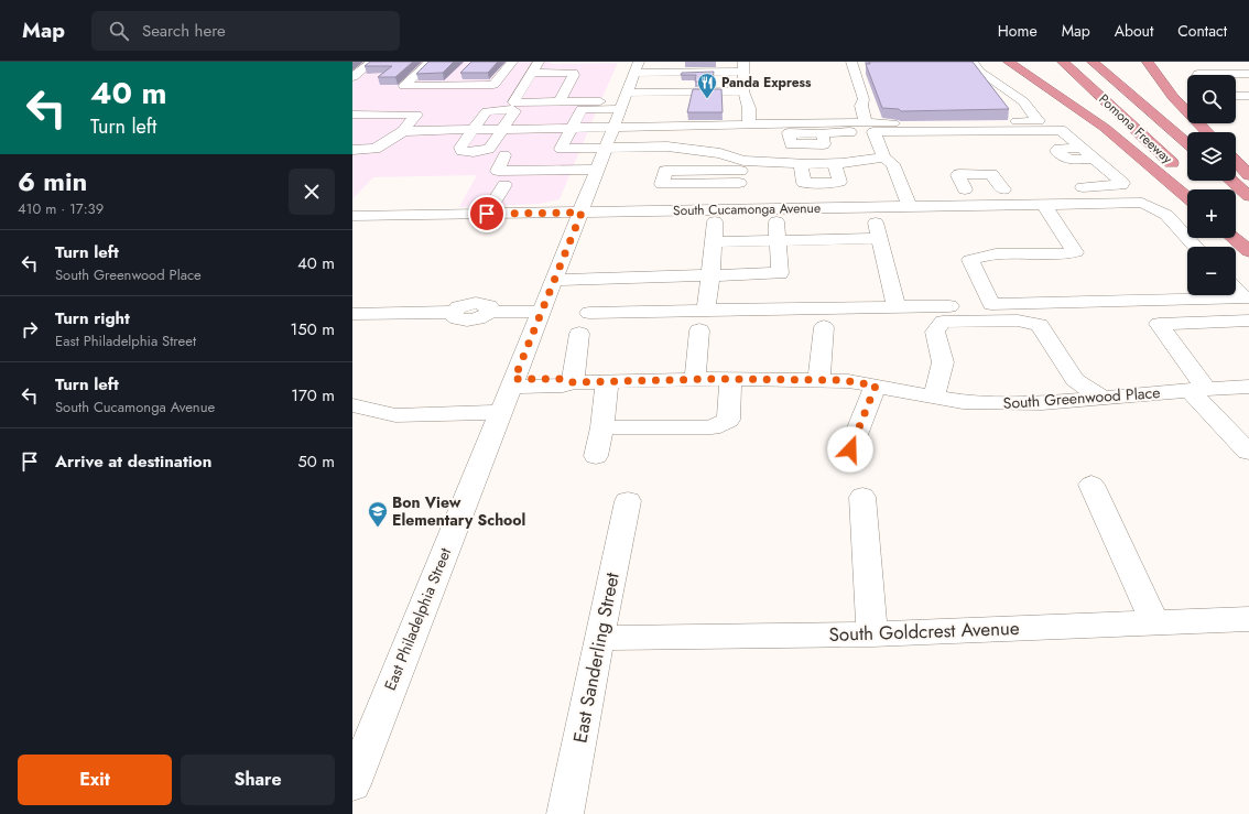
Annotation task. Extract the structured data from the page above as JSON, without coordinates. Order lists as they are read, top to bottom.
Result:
{
  "streets": {
    "highway": ["Pomona Freeway"],
    "street": [
      "South Cucamonga Avenue",
      "South Greenwood Place",
      "East Philadelphia Street",
      "South Goldcrest Avenue",
      "East Sanderling Street"
    ]
  },
  "crossings": [
    ["South Cucamonga Avenue", "East Philadelphia Street"],
    ["South Greenwood Place", "East Philadelphia Street"],
    ["South Goldcrest Avenue", "East Sanderling Street"]
  ],
  "places": {
    "restaurant": ["Panda Express"],
    "school or university": ["Bon View Elementary School"]
  },
  "page": {
    "header": "Map",
    "search": "Search here",
    "nav": [
      "Home",
      "Map",
      "About",
      "Contact"
    ],
    "turn": ["40 m", "Turn left"],
    "map_buttons": ["+", "−"],
    "heading": ["6 min", "410 m · 17:39"],
    "list": [
      {
        "name": "Turn left",
        "note": "South Greenwood Place",
        "value": "40 m"
      },
      {
        "name": "Turn right",
        "note": "East Philadelphia Street",
        "value": "150 m"
      },
      {
        "name": "Turn left",
        "note": "South Cucamonga Avenue",
        "value": "170 m"
      },
      {
        "name": "Arrive at destination",
        "value": "50 m"
      }
    ],
    "buttons": ["Exit", "Share"]
  }
}
